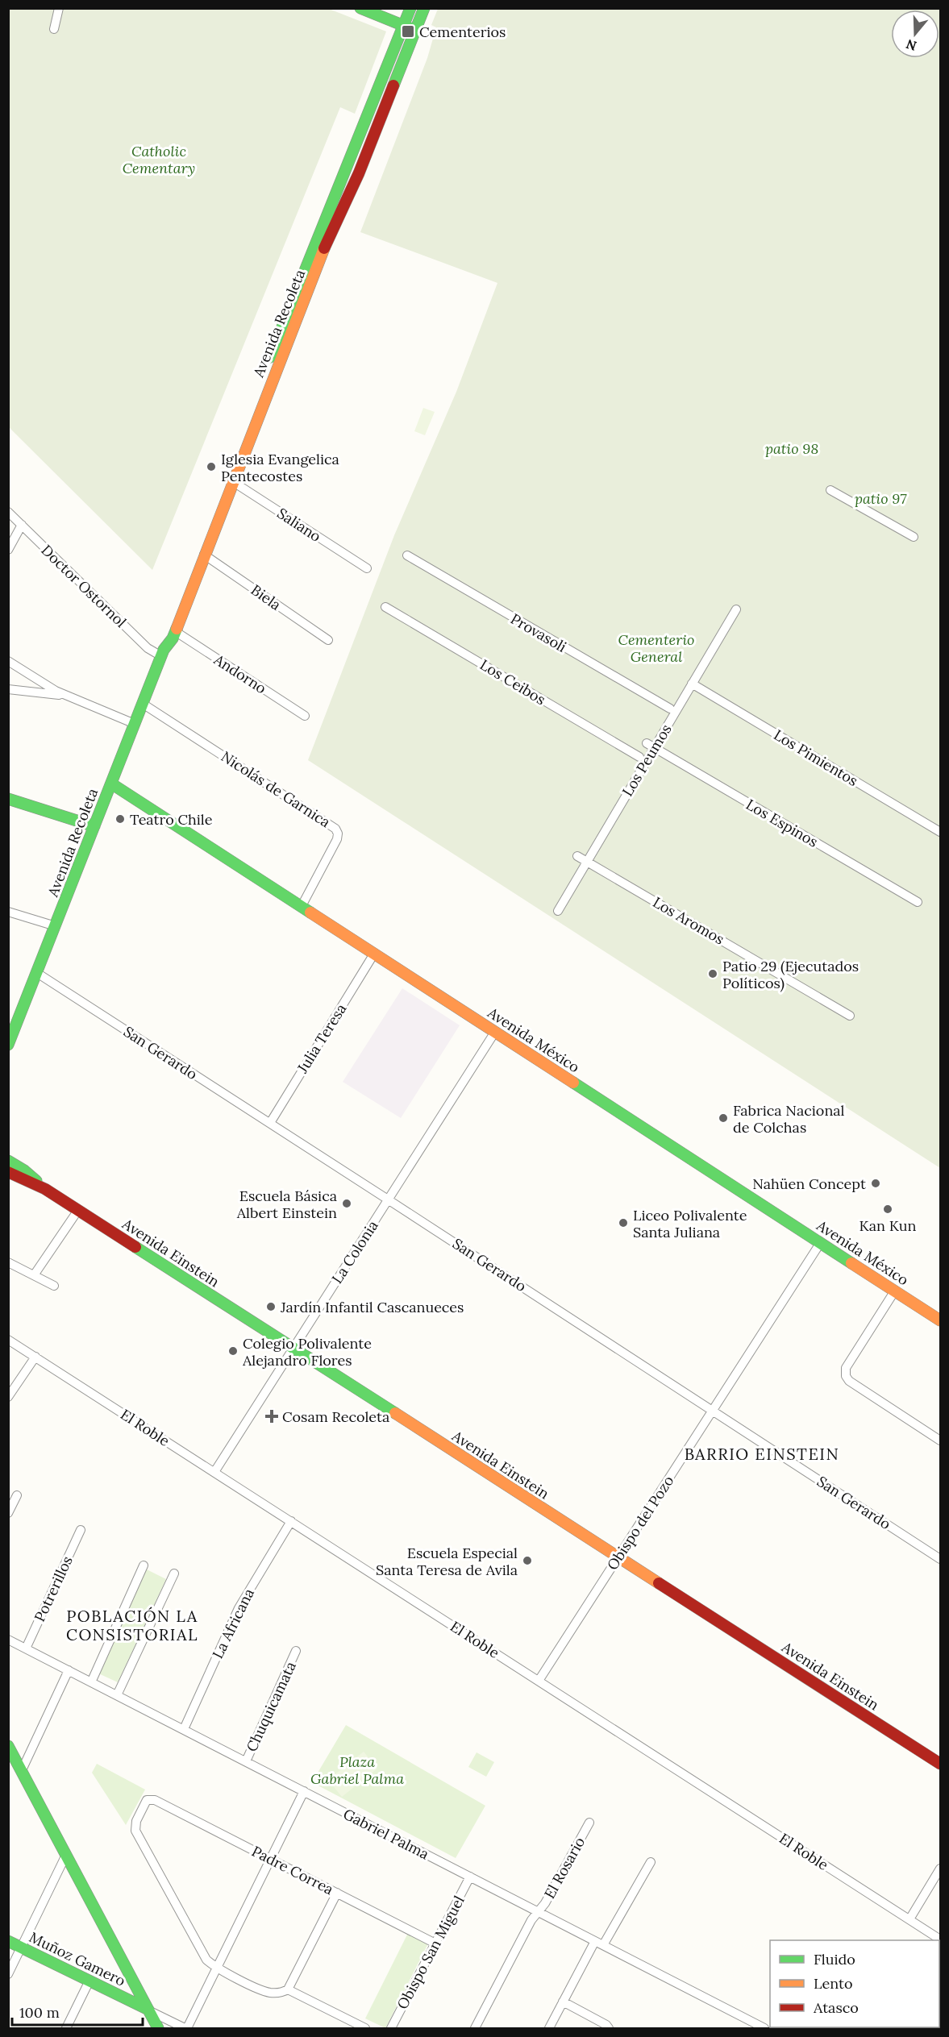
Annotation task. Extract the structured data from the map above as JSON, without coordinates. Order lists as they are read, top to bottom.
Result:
{
  "streets": {
    "main road": [
      "Avenida Recoleta",
      "Avenida México",
      "Avenida Einstein",
      "Muñoz Gamero"
    ],
    "street": [
      "Saliano",
      "Doctor Ostornol",
      "Biela",
      "Provasoli",
      "Andorno",
      "Los Ceibos",
      "Los Pimientos",
      "Los Peumos",
      "Nicolás de Garnica",
      "Los Espinos",
      "Los Aromos",
      "Julia Teresa",
      "San Gerardo",
      "La Colonia",
      "El Roble",
      "Obispo del Pozo",
      "Potrerillos",
      "La Africana",
      "Chuquicamata",
      "Gabriel Palma",
      "El Rosario",
      "Padre Correa",
      "Obispo San Miguel"
    ]
  },
  "crossings": [
    ["Avenida Recoleta", "Saliano"],
    ["Avenida Recoleta", "Doctor Ostornol"],
    ["Avenida Recoleta", "Biela"],
    ["Avenida Recoleta", "Andorno"],
    ["Avenida Recoleta", "Nicolás de Garnica"],
    ["Avenida Recoleta", "Avenida México"],
    ["Avenida Recoleta", "San Gerardo"],
    ["Los Pimientos", "Los Peumos"],
    ["Los Peumos", "Los Espinos"],
    ["Los Peumos", "Los Aromos"],
    ["Nicolás de Garnica", "Avenida México"],
    ["Julia Teresa", "Avenida México"],
    ["Julia Teresa", "San Gerardo"],
    ["Avenida México", "La Colonia"],
    ["Avenida México", "Obispo del Pozo"],
    ["San Gerardo", "La Colonia"],
    ["San Gerardo", "Obispo del Pozo"],
    ["La Colonia", "Avenida Einstein"],
    ["La Colonia", "El Roble"],
    ["Avenida Einstein", "Obispo del Pozo"],
    ["El Roble", "Obispo del Pozo"],
    ["El Roble", "La Africana"],
    ["Potrerillos", "Gabriel Palma"],
    ["La Africana", "Gabriel Palma"],
    ["Chuquicamata", "Gabriel Palma"],
    ["Gabriel Palma", "El Rosario"],
    ["Gabriel Palma", "Obispo San Miguel"],
    ["Padre Correa", "Obispo San Miguel"]
  ],
  "districts": ["BARRIO EINSTEIN", "POBLACIÓN LA CONSISTORIAL"],
  "parks": [
    "Catholic Cementary",
    "patio 98",
    "patio 97",
    "Cementerio General",
    "Plaza Gabriel Palma"
  ],
  "places": {
    "transit": ["Cementerios"],
    "other": [
      "Iglesia Evangelica Pentecostes",
      "Teatro Chile",
      "Patio 29 (Ejecutados Políticos)",
      "Fabrica Nacional de Colchas",
      "Nahüen Concept",
      "Escuela Básica Albert Einstein",
      "Kan Kun",
      "Liceo Polivalente Santa Juliana",
      "Jardín Infantil Cascanueces",
      "Colegio Polivalente Alejandro Flores",
      "Escuela Especial Santa Teresa de Avila"
    ],
    "health": ["Cosam Recoleta"]
  },
  "legend": ["Fluido", "Lento", "Atasco"],
  "scale_bar": "100 m",
  "north": "bottom"
}
